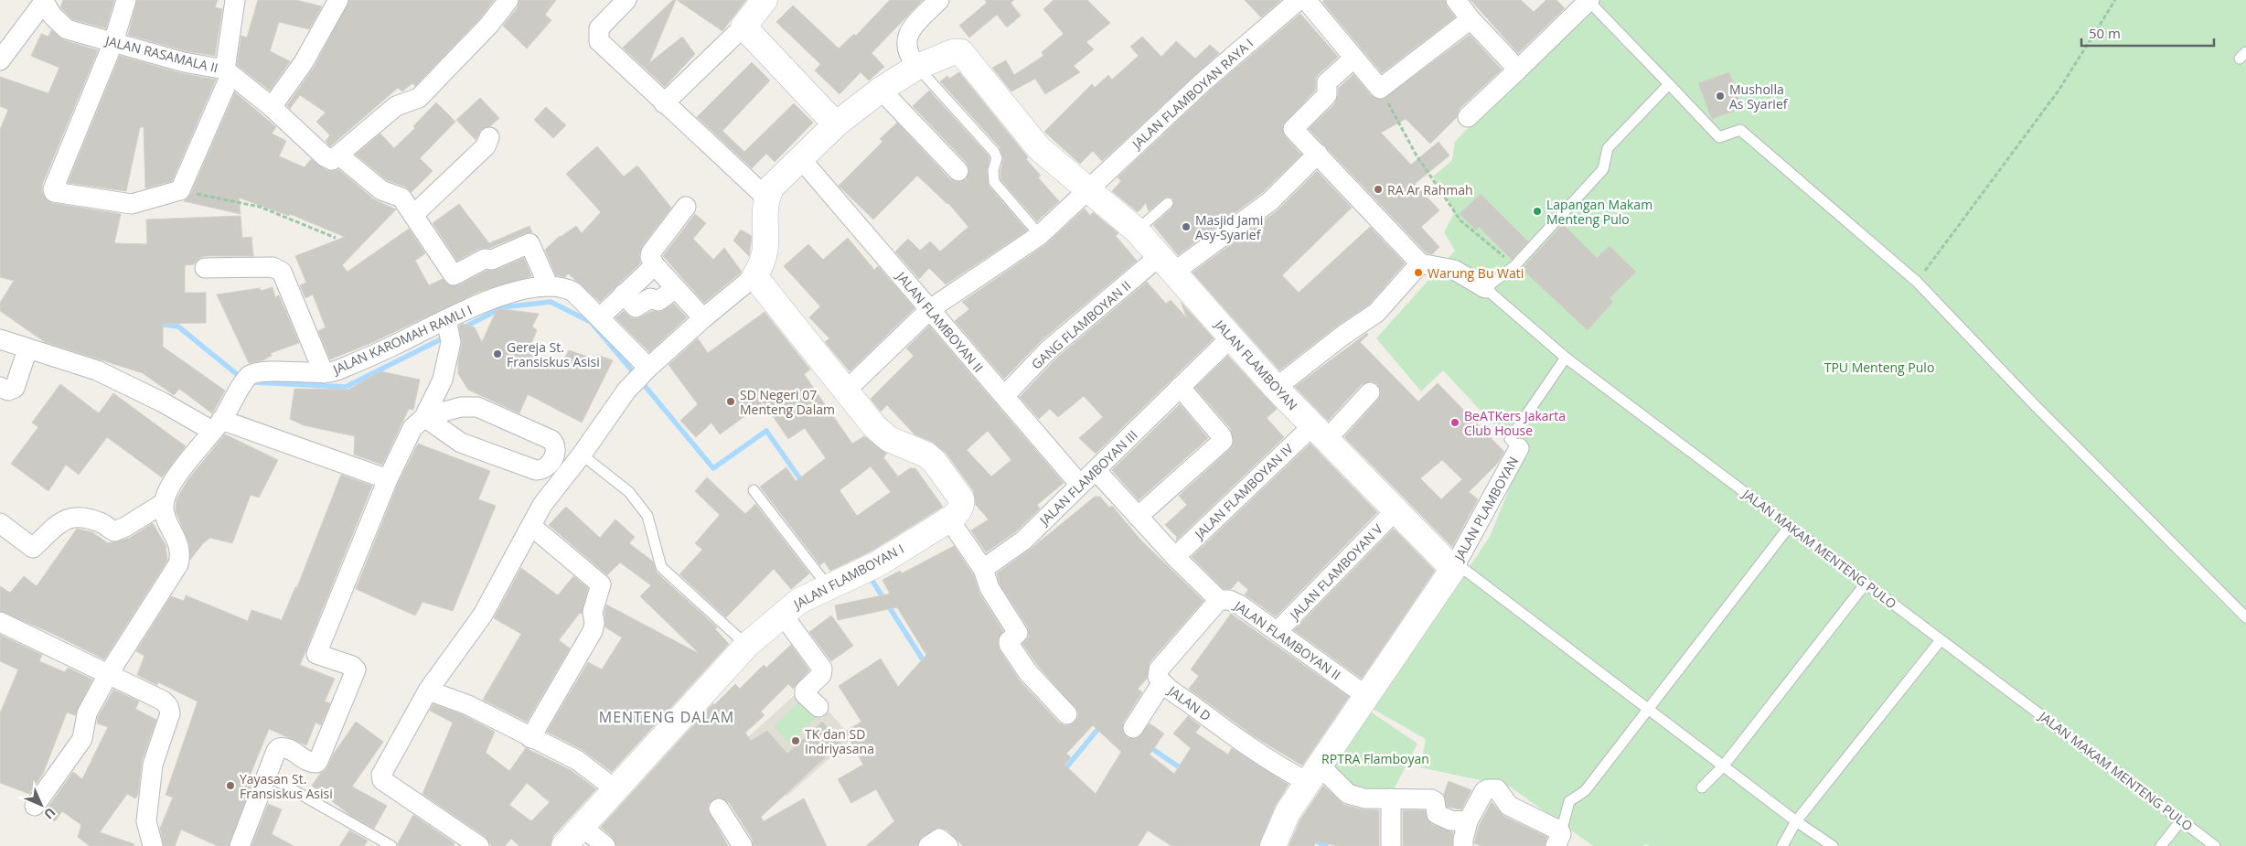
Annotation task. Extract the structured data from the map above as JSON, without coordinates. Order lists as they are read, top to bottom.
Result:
{
  "streets": {
    "street": [
      "JALAN RASAMALA II",
      "JALAN FLAMBOYAN RAYA I",
      "JALAN FLAMBOYAN II",
      "GANG FLAMBOYAN II",
      "JALAN KAROMAH RAMLI I",
      "JALAN FLAMBOYAN",
      "JALAN FLAMBOYAN III",
      "JALAN FLAMBOYAN IV",
      "JALAN PLAMBOYAN",
      "JALAN MAKAM MENTENG PULO",
      "JALAN FLAMBOYAN V",
      "JALAN FLAMBOYAN I",
      "JALAN D"
    ]
  },
  "crossings": [
    ["JALAN FLAMBOYAN RAYA I", "JALAN FLAMBOYAN"],
    ["JALAN FLAMBOYAN II", "GANG FLAMBOYAN II"],
    ["JALAN FLAMBOYAN II", "JALAN FLAMBOYAN III"],
    ["JALAN FLAMBOYAN II", "JALAN FLAMBOYAN IV"],
    ["JALAN FLAMBOYAN II", "JALAN FLAMBOYAN V"],
    ["JALAN FLAMBOYAN II", "JALAN D"],
    ["GANG FLAMBOYAN II", "JALAN FLAMBOYAN"],
    ["JALAN FLAMBOYAN", "JALAN FLAMBOYAN III"],
    ["JALAN FLAMBOYAN", "JALAN FLAMBOYAN IV"],
    ["JALAN FLAMBOYAN", "JALAN PLAMBOYAN"],
    ["JALAN FLAMBOYAN", "JALAN FLAMBOYAN V"]
  ],
  "districts": ["MENTENG DALAM"],
  "parks": ["TPU Menteng Pulo", "RPTRA Flamboyan"],
  "places": [
    "Musholla As Syarief",
    "RA Ar Rahmah",
    "Lapangan Makam Menteng Pulo",
    "Masjid Jami Asy-Syarief",
    "Warung Bu Wati",
    "Gereja St. Fransiskus Asisi",
    "SD Negeri 07 Menteng Dalam",
    "BeATKers Jakarta Club House",
    "TK dan SD Indriyasana",
    "Yayasan St. Fransiskus Asisi"
  ],
  "scale_bar": "50 m",
  "north": "bottom right"
}
